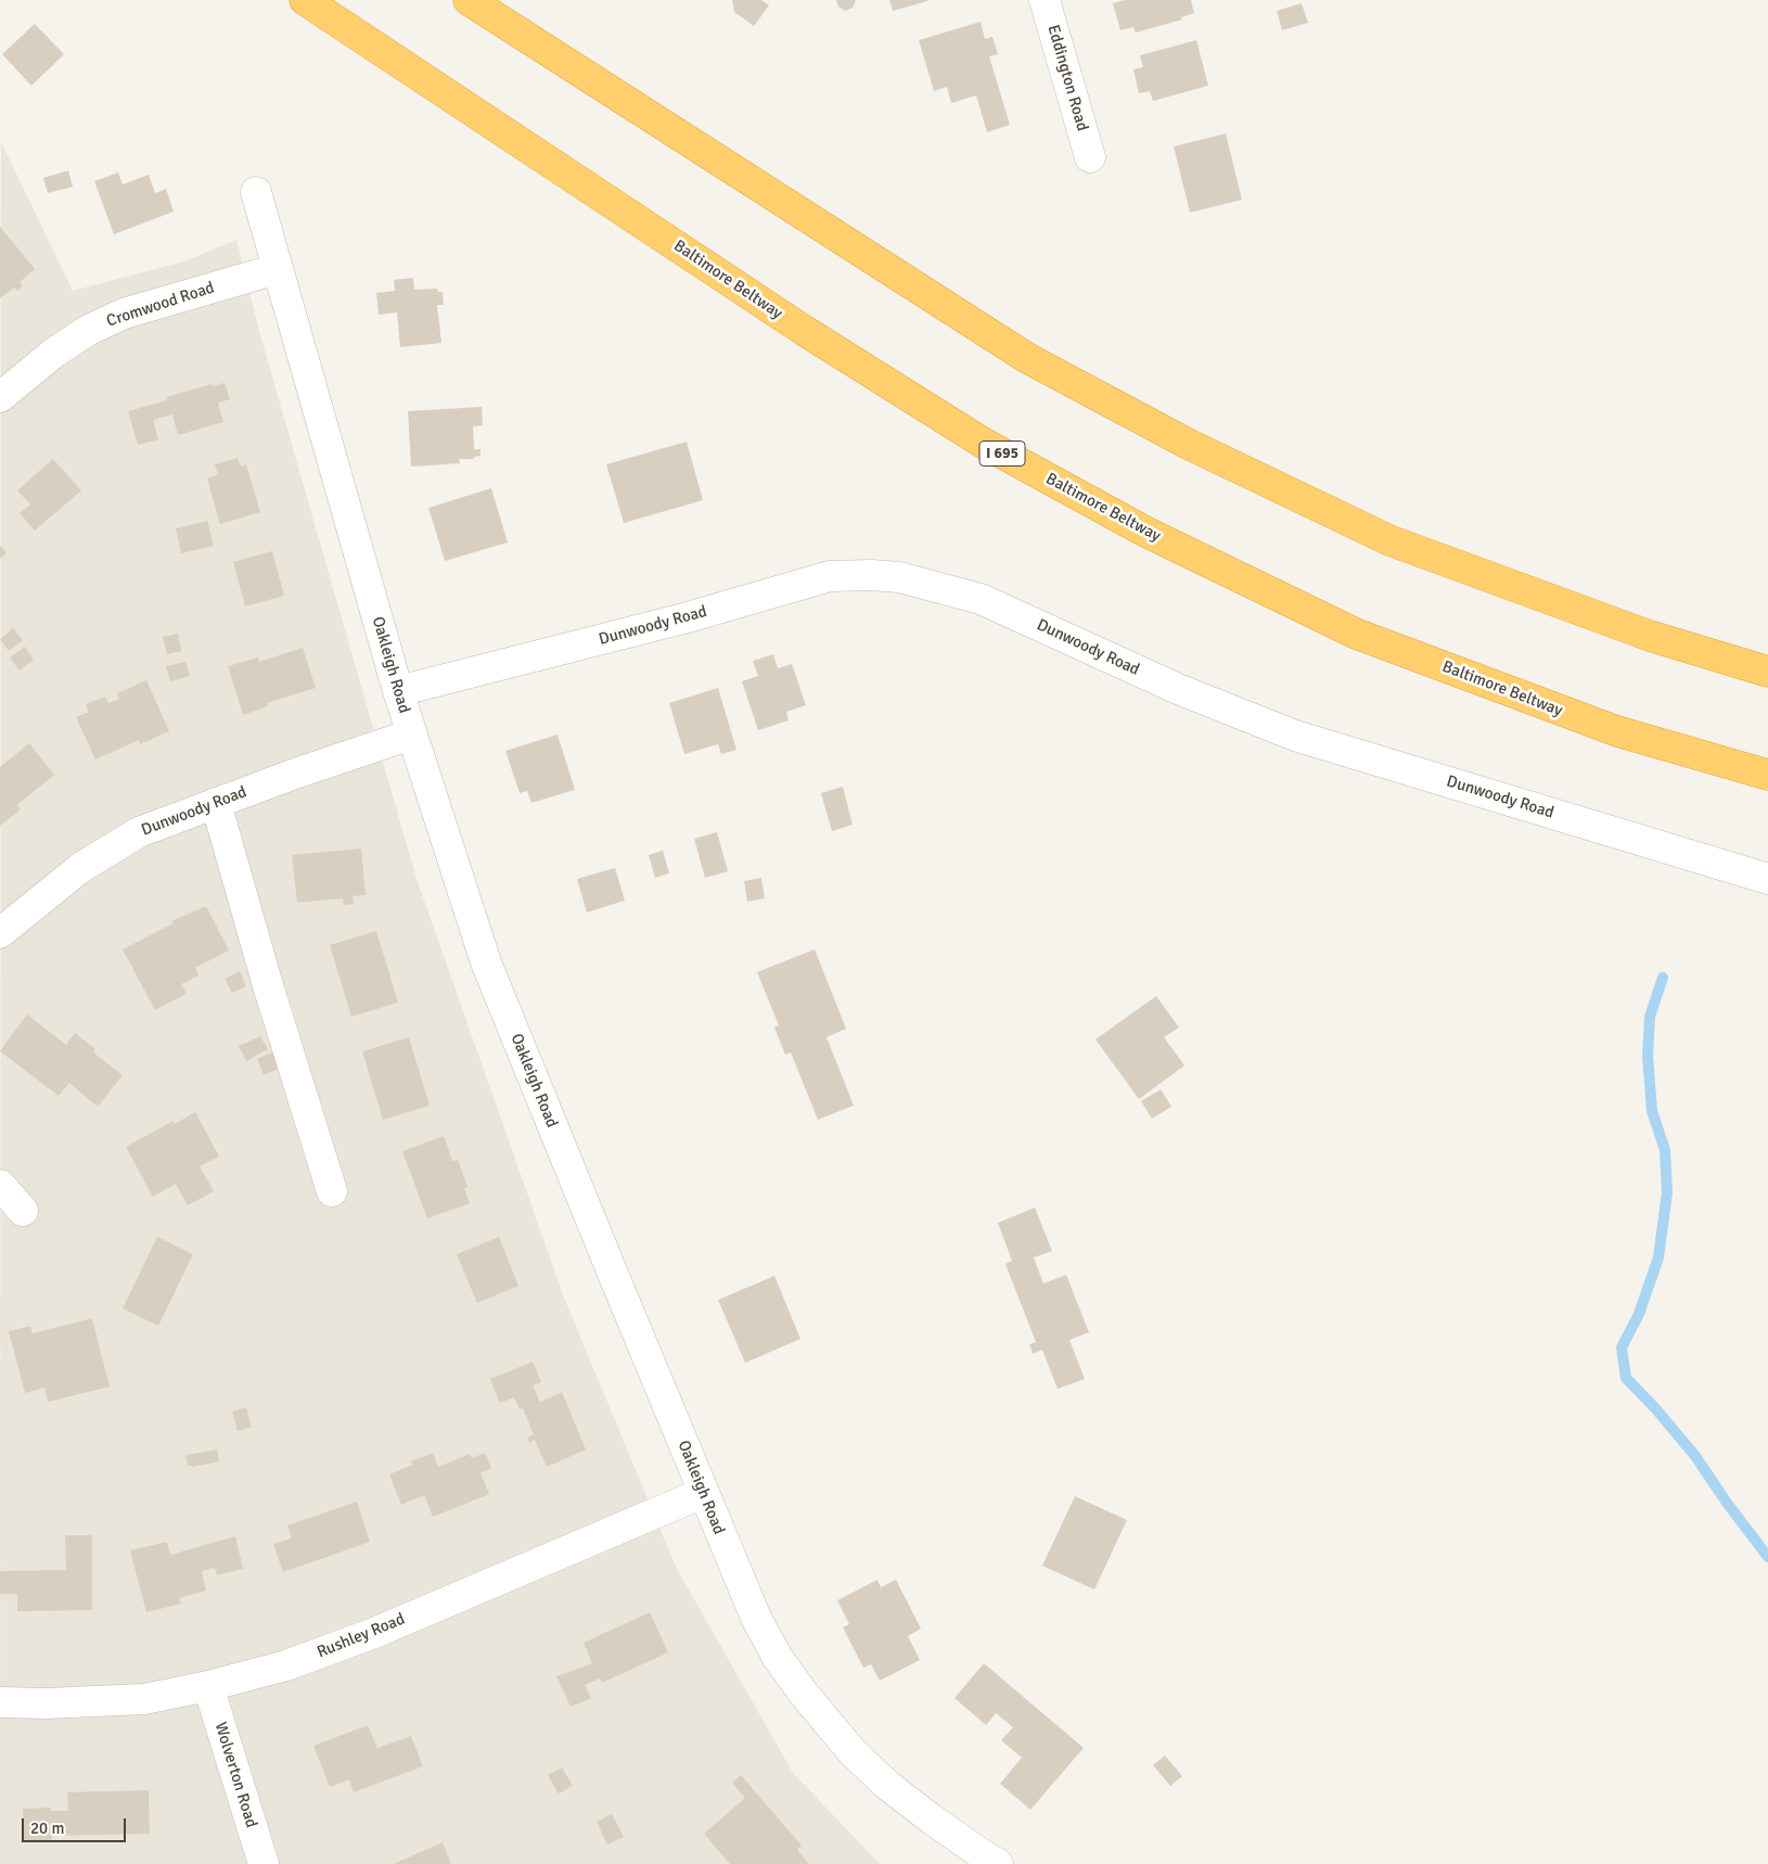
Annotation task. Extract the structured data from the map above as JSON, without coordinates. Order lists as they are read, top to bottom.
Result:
{
  "streets": {
    "highway": ["Baltimore Beltway", "I 695"],
    "street": [
      "Eddington Road",
      "Cromwood Road",
      "Dunwoody Road",
      "Oakleigh Road",
      "Rushley Road",
      "Wolverton Road"
    ]
  },
  "crossings": [
    ["Cromwood Road", "Oakleigh Road"],
    ["Dunwoody Road", "Oakleigh Road"],
    ["Oakleigh Road", "Rushley Road"],
    ["Rushley Road", "Wolverton Road"]
  ],
  "scale_bar": "20 m"
}
